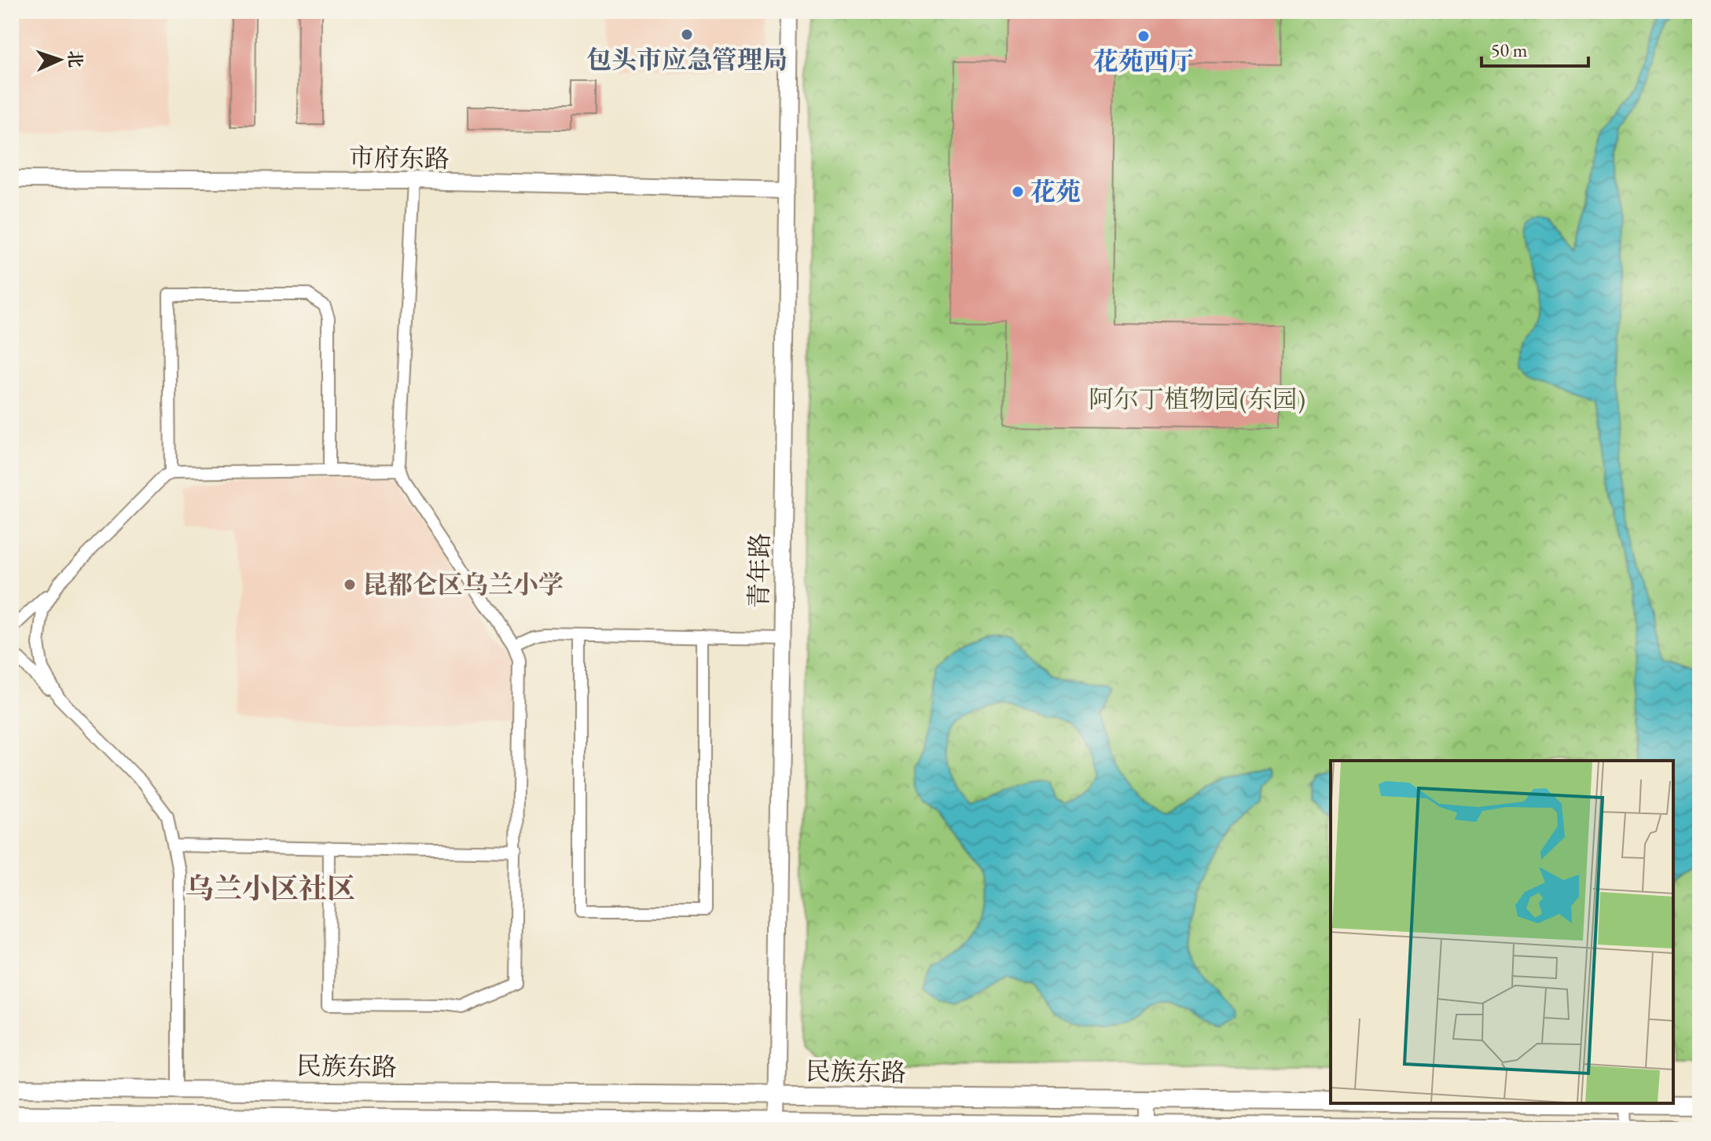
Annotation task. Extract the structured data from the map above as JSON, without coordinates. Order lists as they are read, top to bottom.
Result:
{
  "streets": {
    "main road": ["市府东路", "青年路", "民族东路"]
  },
  "crossings": [
    ["市府东路", "青年路"],
    ["青年路", "民族东路"]
  ],
  "districts": ["乌兰小区社区"],
  "parks": ["阿尔丁植物园(东园)"],
  "places": [
    "包头市应急管理局",
    "花苑西厅",
    "花苑",
    "昆都仑区乌兰小学"
  ],
  "scale_bar": "50 m",
  "north": "right"
}
